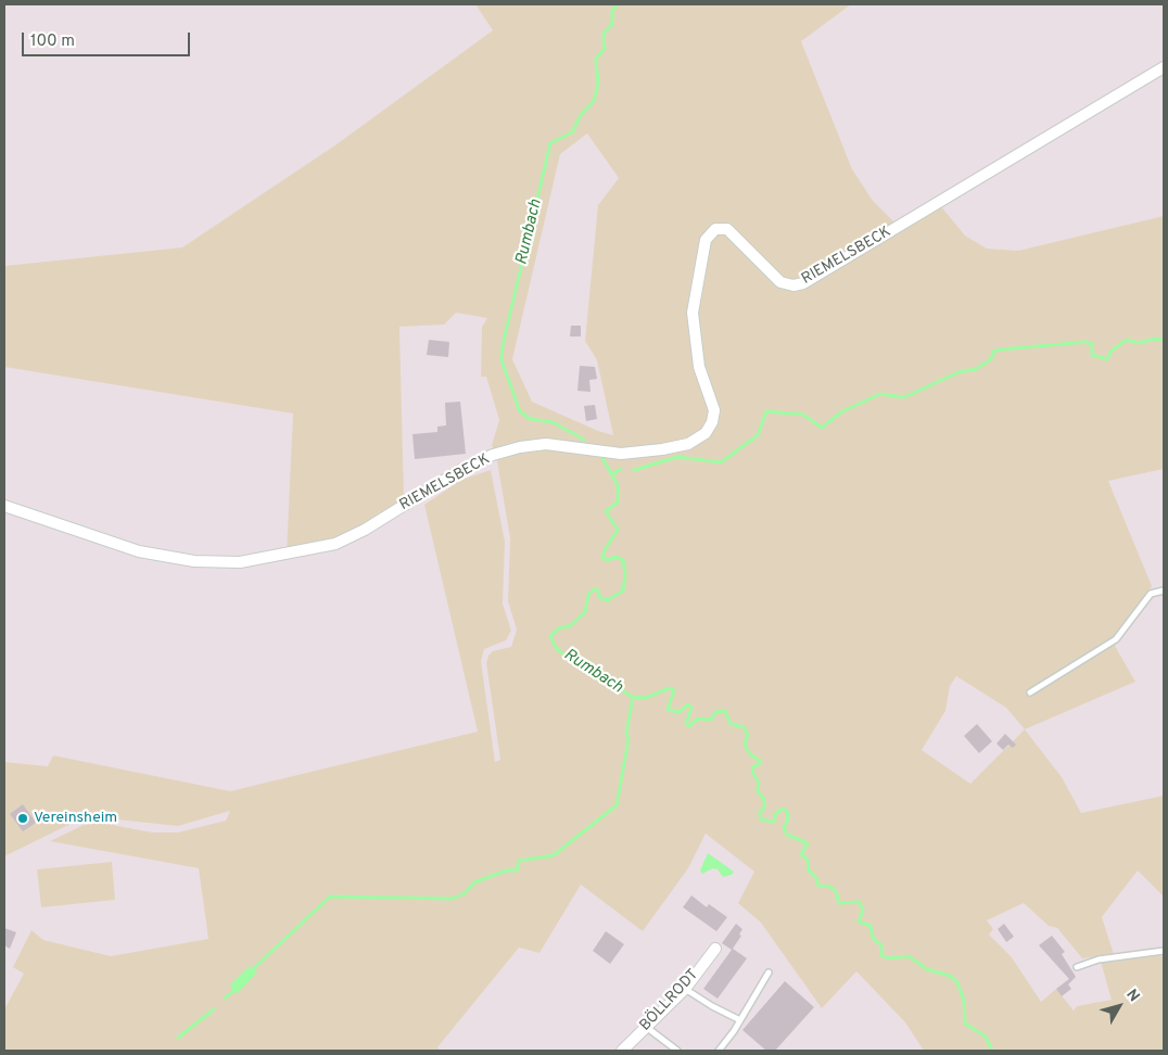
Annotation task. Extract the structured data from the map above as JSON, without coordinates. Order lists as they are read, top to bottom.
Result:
{
  "streets": {
    "street": ["RIEMELSBECK", "BÖLLRODT"]
  },
  "water": ["Rumbach"],
  "places": ["Vereinsheim"],
  "scale_bar": "100 m",
  "north": "top right"
}
